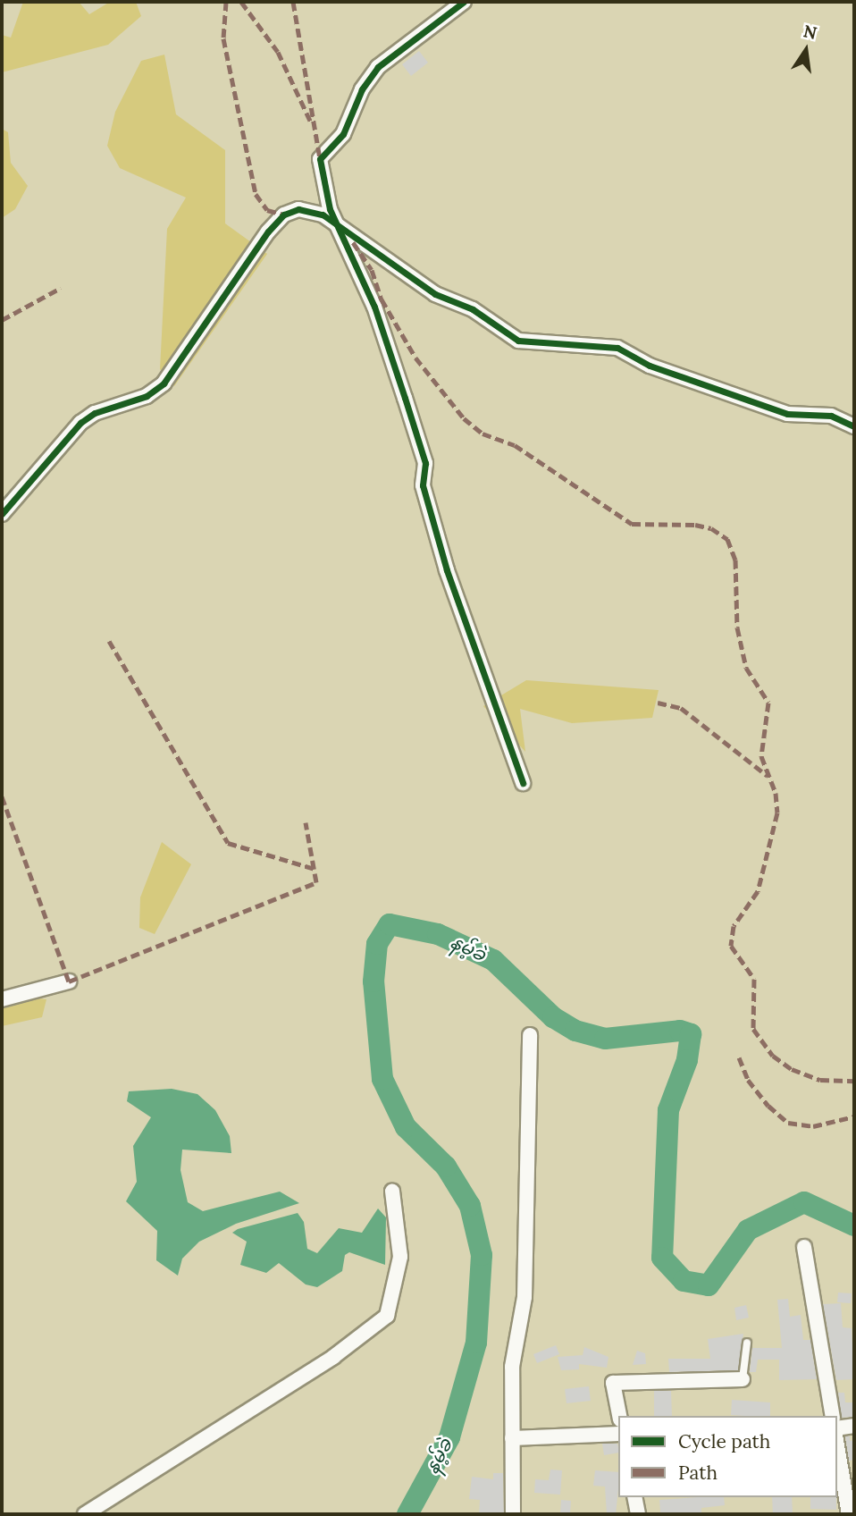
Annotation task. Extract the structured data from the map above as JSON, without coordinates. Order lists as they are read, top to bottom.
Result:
{
  "water": ["နမ့်ခဲ"],
  "legend": ["Cycle path", "Path"],
  "north": "top"
}
